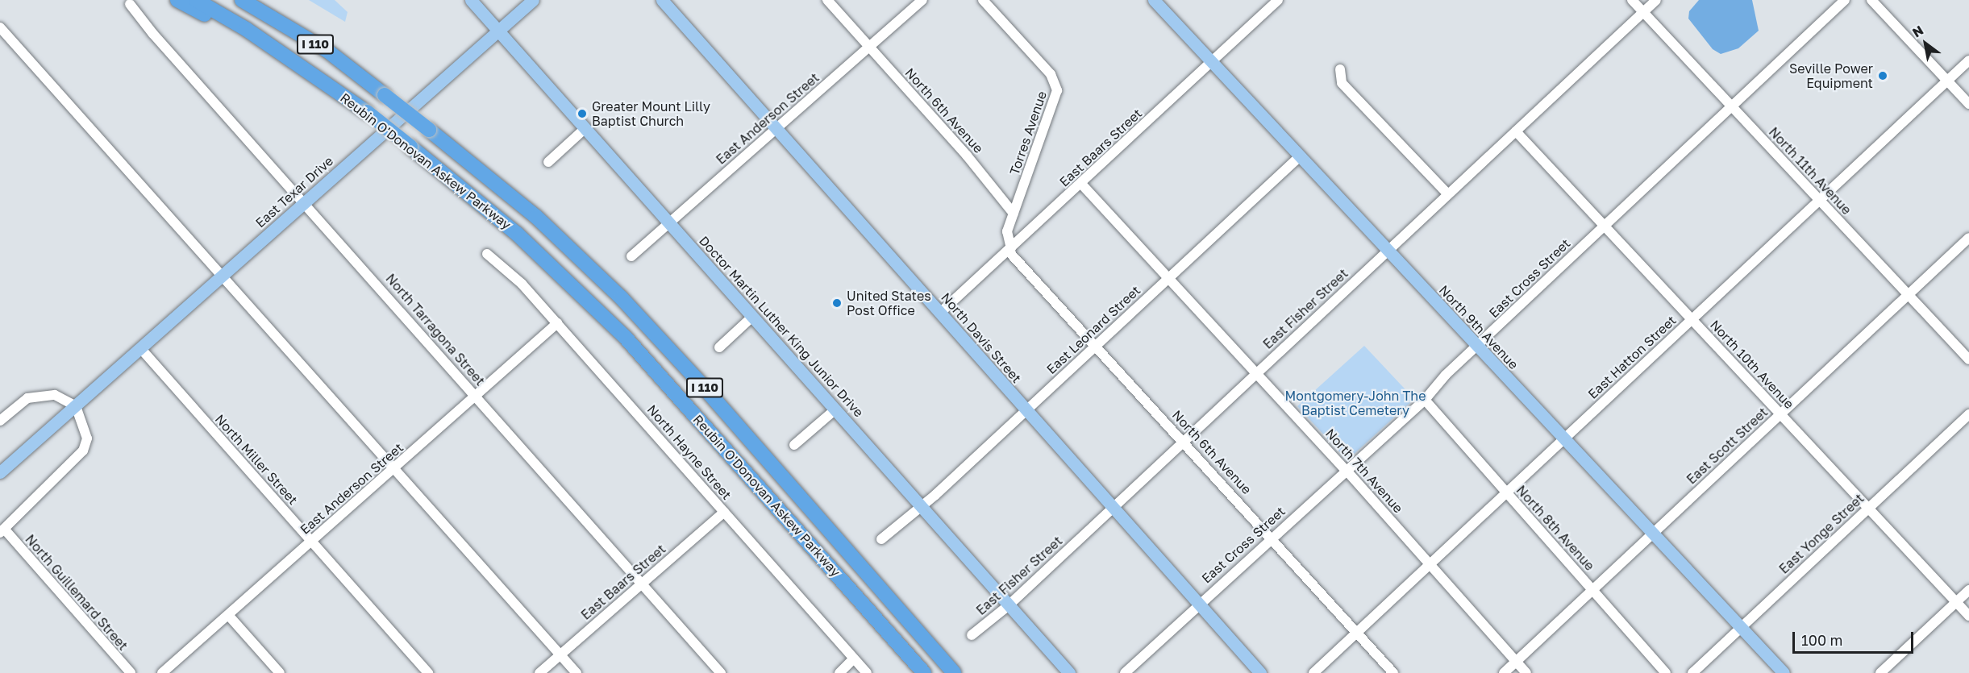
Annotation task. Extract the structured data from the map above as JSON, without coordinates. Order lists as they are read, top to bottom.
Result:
{
  "streets": {
    "highway": ["I 110", "Reubin O'Donovan Askew Parkway"],
    "main road": [
      "East Texar Drive",
      "Doctor Martin Luther King Junior Drive",
      "North 9th Avenue",
      "North Davis Street"
    ],
    "street": [
      "North 6th Avenue",
      "East Anderson Street",
      "Torres Avenue",
      "East Baars Street",
      "North 11th Avenue",
      "East Cross Street",
      "East Fisher Street",
      "North Tarragona Street",
      "East Leonard Street",
      "East Hatton Street",
      "North 10th Avenue",
      "East Scott Street",
      "North Hayne Street",
      "North Miller Street",
      "North 7th Avenue",
      "North 8th Avenue",
      "East Yonge Street",
      "North Guillemard Street"
    ]
  },
  "crossings": [
    ["North 6th Avenue", "East Anderson Street"],
    ["North 6th Avenue", "Torres Avenue"],
    ["North 6th Avenue", "East Baars Street"],
    ["North 6th Avenue", "East Cross Street"],
    ["North 6th Avenue", "East Fisher Street"],
    ["North 6th Avenue", "East Leonard Street"],
    ["North 6th Avenue", "East Hatton Street"],
    ["East Anderson Street", "Doctor Martin Luther King Junior Drive"],
    ["East Anderson Street", "North Tarragona Street"],
    ["East Anderson Street", "North Davis Street"],
    ["East Anderson Street", "North Hayne Street"],
    ["East Anderson Street", "North Miller Street"],
    ["East Baars Street", "North 9th Avenue"],
    ["East Baars Street", "North Tarragona Street"],
    ["East Baars Street", "North Davis Street"],
    ["East Baars Street", "North Hayne Street"],
    ["East Baars Street", "North 7th Avenue"],
    ["North 11th Avenue", "East Cross Street"],
    ["North 11th Avenue", "East Fisher Street"],
    ["North 11th Avenue", "East Hatton Street"],
    ["North 11th Avenue", "East Scott Street"],
    ["East Texar Drive", "Doctor Martin Luther King Junior Drive"],
    ["East Texar Drive", "North Tarragona Street"],
    ["East Texar Drive", "North Miller Street"],
    ["East Cross Street", "North 9th Avenue"],
    ["East Cross Street", "North Davis Street"],
    ["East Cross Street", "North 10th Avenue"],
    ["East Cross Street", "North 7th Avenue"],
    ["East Cross Street", "North 8th Avenue"],
    ["East Fisher Street", "Doctor Martin Luther King Junior Drive"],
    ["East Fisher Street", "North 9th Avenue"],
    ["East Fisher Street", "North Davis Street"],
    ["East Fisher Street", "North 10th Avenue"],
    ["East Fisher Street", "North 7th Avenue"],
    ["Doctor Martin Luther King Junior Drive", "East Leonard Street"],
    ["North 9th Avenue", "East Leonard Street"],
    ["North 9th Avenue", "East Hatton Street"],
    ["North 9th Avenue", "East Scott Street"],
    ["North 9th Avenue", "East Yonge Street"],
    ["East Leonard Street", "North Davis Street"],
    ["East Leonard Street", "North 7th Avenue"],
    ["East Hatton Street", "North 10th Avenue"],
    ["East Hatton Street", "North 7th Avenue"],
    ["East Hatton Street", "North 8th Avenue"],
    ["North 10th Avenue", "East Scott Street"],
    ["North 10th Avenue", "East Yonge Street"],
    ["East Scott Street", "North 7th Avenue"],
    ["East Scott Street", "North 8th Avenue"]
  ],
  "parks": ["Montgomery-John The Baptist Cemetery"],
  "places": ["Seville Power Equipment", "Greater Mount Lilly Baptist Church", "United States Post Office"],
  "scale_bar": "100 m",
  "north": "top left"
}
